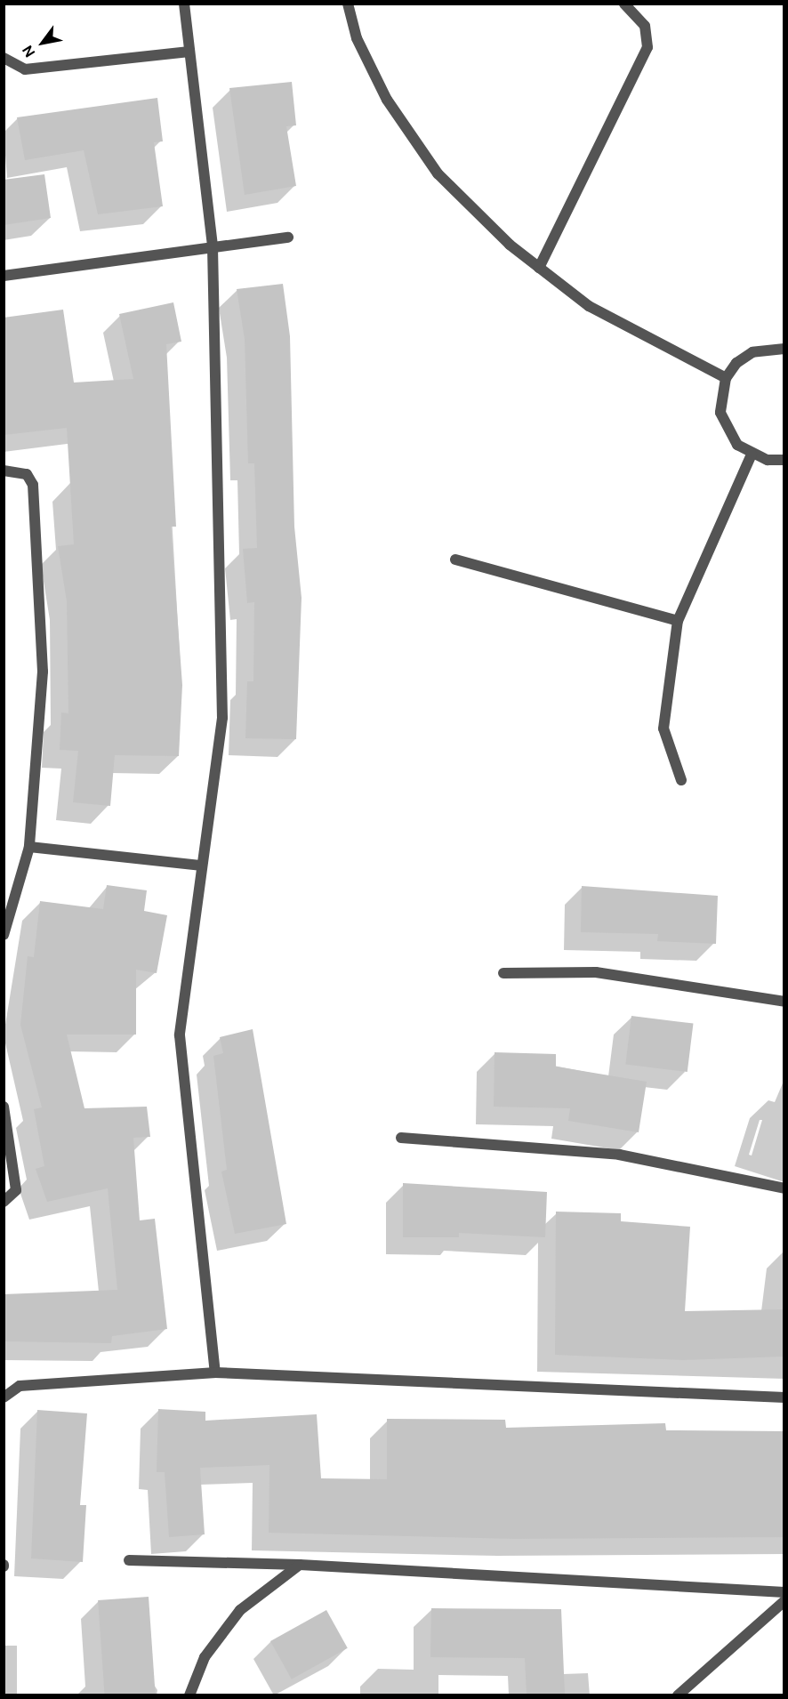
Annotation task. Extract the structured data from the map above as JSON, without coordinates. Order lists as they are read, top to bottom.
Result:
{
  "north": "bottom left"
}
